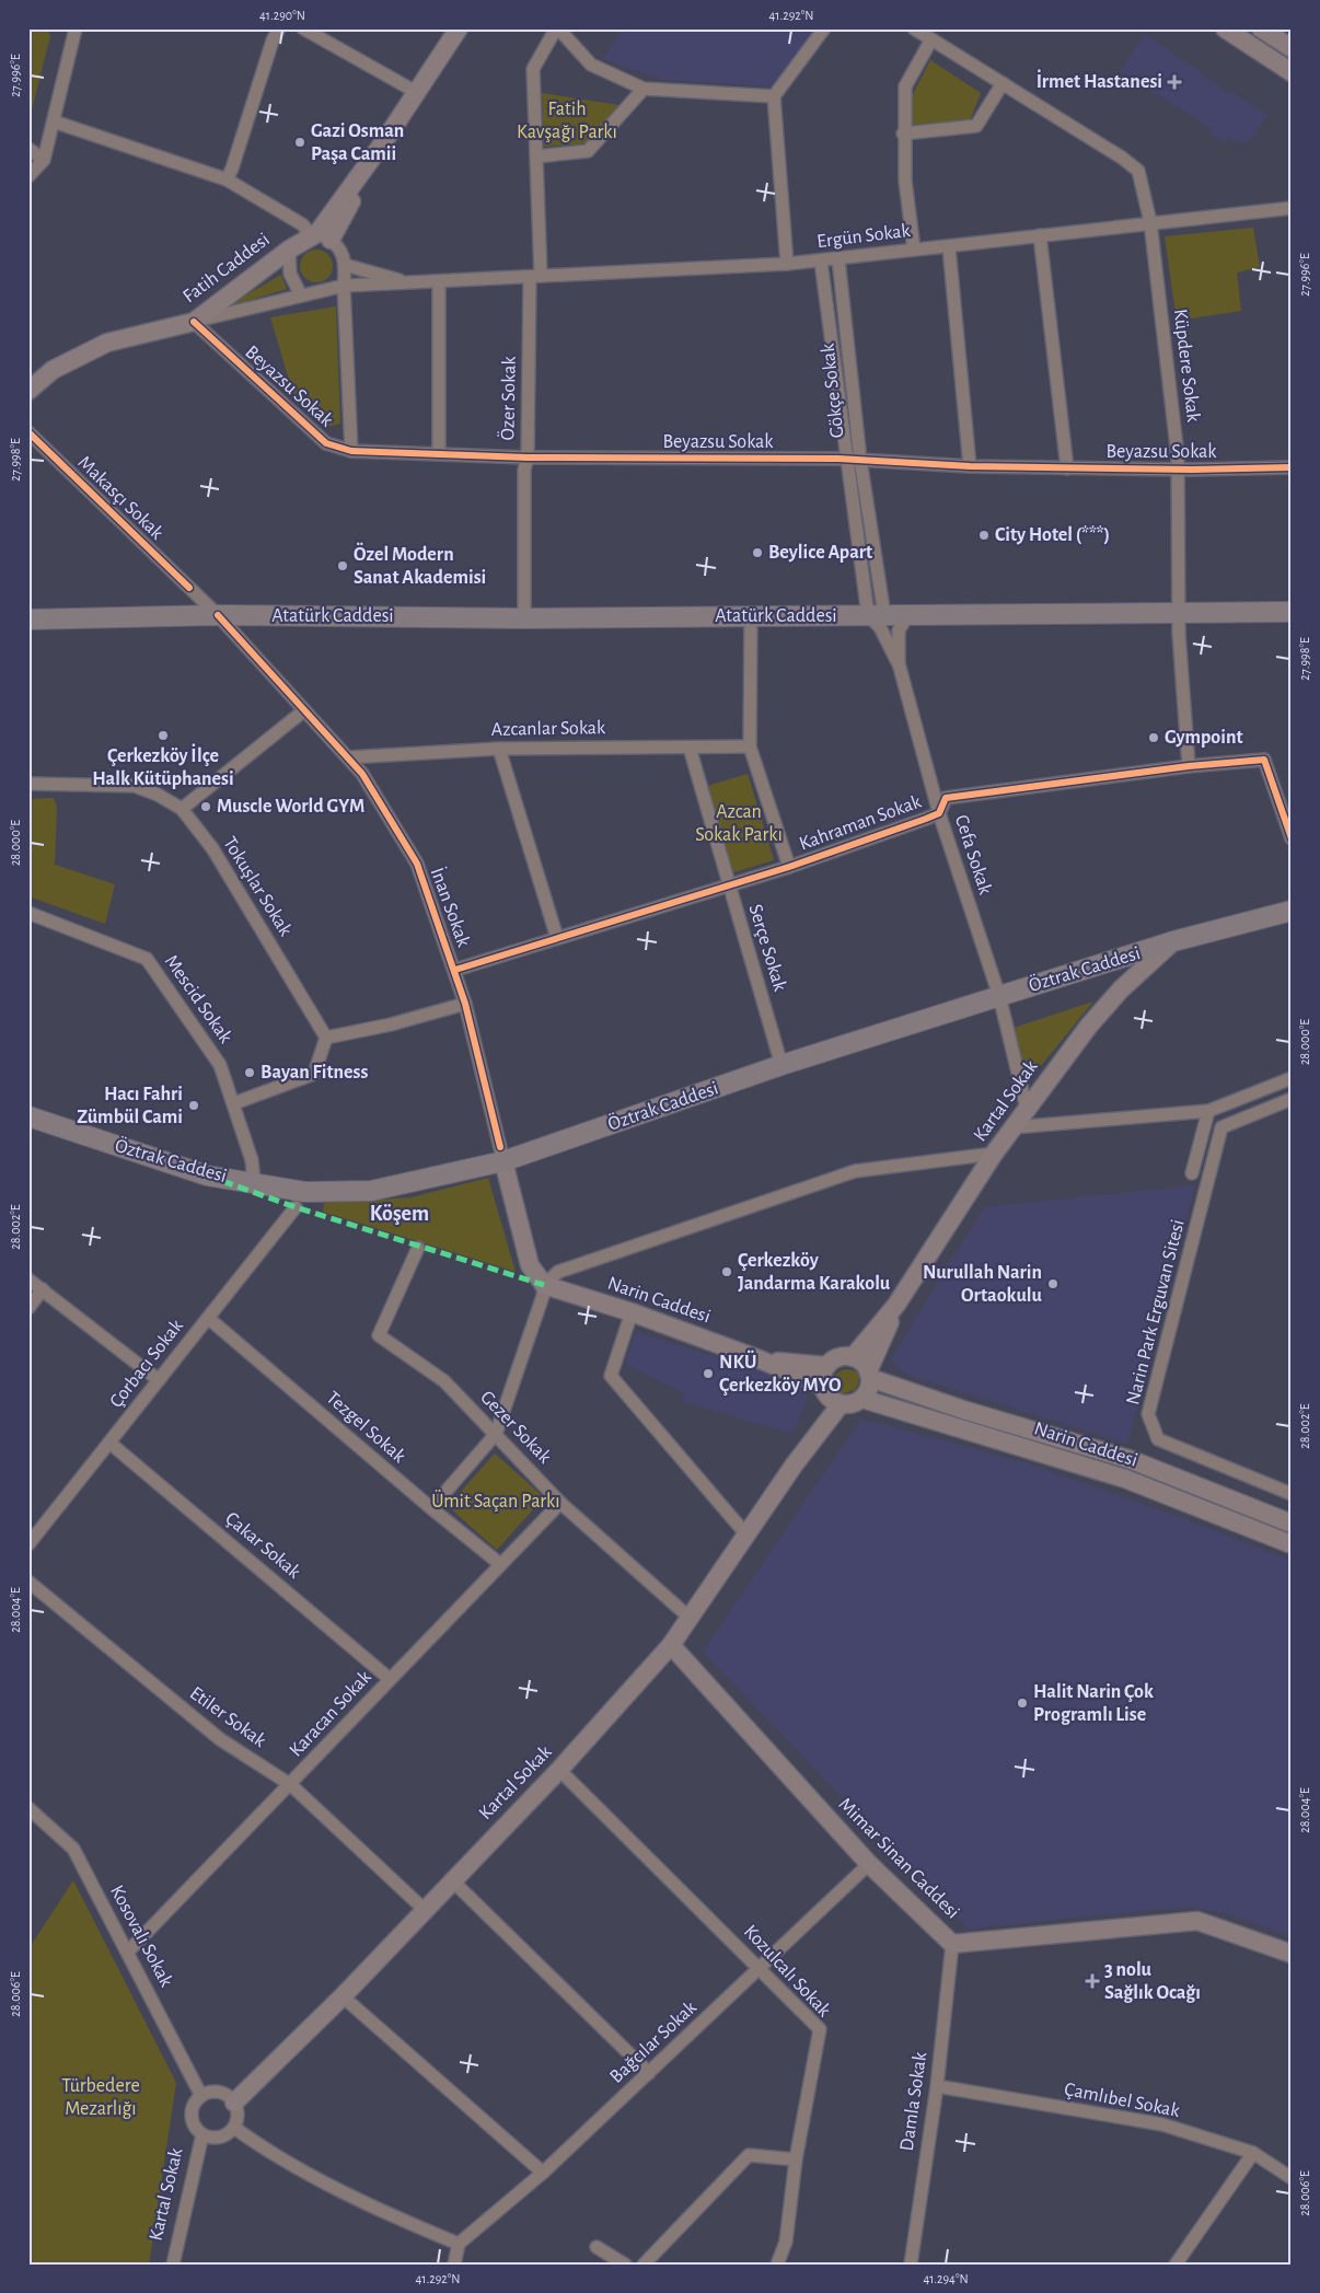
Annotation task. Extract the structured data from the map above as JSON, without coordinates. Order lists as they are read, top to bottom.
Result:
{
  "streets": {
    "main road": ["Atatürk Caddesi", "Öztrak Caddesi"],
    "street": [
      "Ergün Sokak",
      "Fatih Caddesi",
      "Küpdere Sokak",
      "Beyazsu Sokak",
      "Gökçe Sokak",
      "Özer Sokak",
      "Makasçı Sokak",
      "Azcanlar Sokak",
      "Kahraman Sokak",
      "Cefa Sokak",
      "Tokuşlar Sokak",
      "İnan Sokak",
      "Serçe Sokak",
      "Mescid Sokak",
      "Kartal Sokak",
      "Narin Caddesi",
      "Narin Park Erguvan Sitesi",
      "Çorbacı Sokak",
      "Tezgel Sokak",
      "Gezer Sokak",
      "Çakar Sokak",
      "Karacan Sokak",
      "Etiler Sokak",
      "Mimar Sinan Caddesi",
      "Kosovalı Sokak",
      "Kozulcalı Sokak",
      "Bağcılar Sokak",
      "Çamlıbel Sokak",
      "Damla Sokak"
    ]
  },
  "crossings": [
    ["Ergün Sokak", "Fatih Caddesi"],
    ["Ergün Sokak", "Küpdere Sokak"],
    ["Ergün Sokak", "Beyazsu Sokak"],
    ["Ergün Sokak", "Gökçe Sokak"],
    ["Ergün Sokak", "Özer Sokak"],
    ["Fatih Caddesi", "Beyazsu Sokak"],
    ["Küpdere Sokak", "Beyazsu Sokak"],
    ["Küpdere Sokak", "Atatürk Caddesi"],
    ["Küpdere Sokak", "Kahraman Sokak"],
    ["Beyazsu Sokak", "Gökçe Sokak"],
    ["Beyazsu Sokak", "Özer Sokak"],
    ["Gökçe Sokak", "Atatürk Caddesi"],
    ["Özer Sokak", "Atatürk Caddesi"],
    ["Makasçı Sokak", "Atatürk Caddesi"],
    ["Makasçı Sokak", "İnan Sokak"],
    ["Atatürk Caddesi", "Cefa Sokak"],
    ["Atatürk Caddesi", "İnan Sokak"],
    ["Azcanlar Sokak", "İnan Sokak"],
    ["Azcanlar Sokak", "Serçe Sokak"],
    ["Kahraman Sokak", "Cefa Sokak"],
    ["Kahraman Sokak", "İnan Sokak"],
    ["Kahraman Sokak", "Serçe Sokak"],
    ["Cefa Sokak", "Öztrak Caddesi"],
    ["Cefa Sokak", "Kartal Sokak"],
    ["İnan Sokak", "Öztrak Caddesi"],
    ["Serçe Sokak", "Öztrak Caddesi"],
    ["Öztrak Caddesi", "Mescid Sokak"],
    ["Öztrak Caddesi", "Kartal Sokak"],
    ["Kartal Sokak", "Narin Caddesi"],
    ["Kartal Sokak", "Gezer Sokak"],
    ["Kartal Sokak", "Etiler Sokak"],
    ["Kartal Sokak", "Mimar Sinan Caddesi"],
    ["Kartal Sokak", "Kosovalı Sokak"],
    ["Kartal Sokak", "Kozulcalı Sokak"],
    ["Çorbacı Sokak", "Tezgel Sokak"],
    ["Çorbacı Sokak", "Çakar Sokak"],
    ["Tezgel Sokak", "Karacan Sokak"],
    ["Gezer Sokak", "Karacan Sokak"],
    ["Çakar Sokak", "Karacan Sokak"],
    ["Karacan Sokak", "Etiler Sokak"],
    ["Karacan Sokak", "Kosovalı Sokak"],
    ["Mimar Sinan Caddesi", "Bağcılar Sokak"],
    ["Mimar Sinan Caddesi", "Damla Sokak"],
    ["Kozulcalı Sokak", "Bağcılar Sokak"],
    ["Çamlıbel Sokak", "Damla Sokak"]
  ],
  "districts": ["Köşem"],
  "parks": [
    "Fatih Kavşağı Parkı",
    "Azcan Sokak Parkı",
    "Ümit Saçan Parkı",
    "Türbedere Mezarlığı"
  ],
  "places": {
    "health": ["İrmet Hastanesi", "3 nolu Sağlık Ocağı"],
    "other": [
      "Gazi Osman Paşa Camii",
      "City Hotel (***)",
      "Beylice Apart",
      "Özel Modern Sanat Akademisi",
      "Çerkezköy İlçe Halk Kütüphanesi",
      "Gympoint",
      "Muscle World GYM",
      "Bayan Fitness",
      "Hacı Fahri Zümbül Cami",
      "Çerkezköy Jandarma Karakolu",
      "Nurullah Narin Ortaokulu",
      "NKÜ Çerkezköy MYO",
      "Halit Narin Çok Programlı Lise"
    ]
  },
  "coordinates": [
    "41.290°N",
    "41.292°N",
    "27.996°E",
    "27.998°E",
    "28.000°E",
    "28.002°E",
    "28.004°E",
    "28.006°E",
    "41.294°N"
  ]
}
